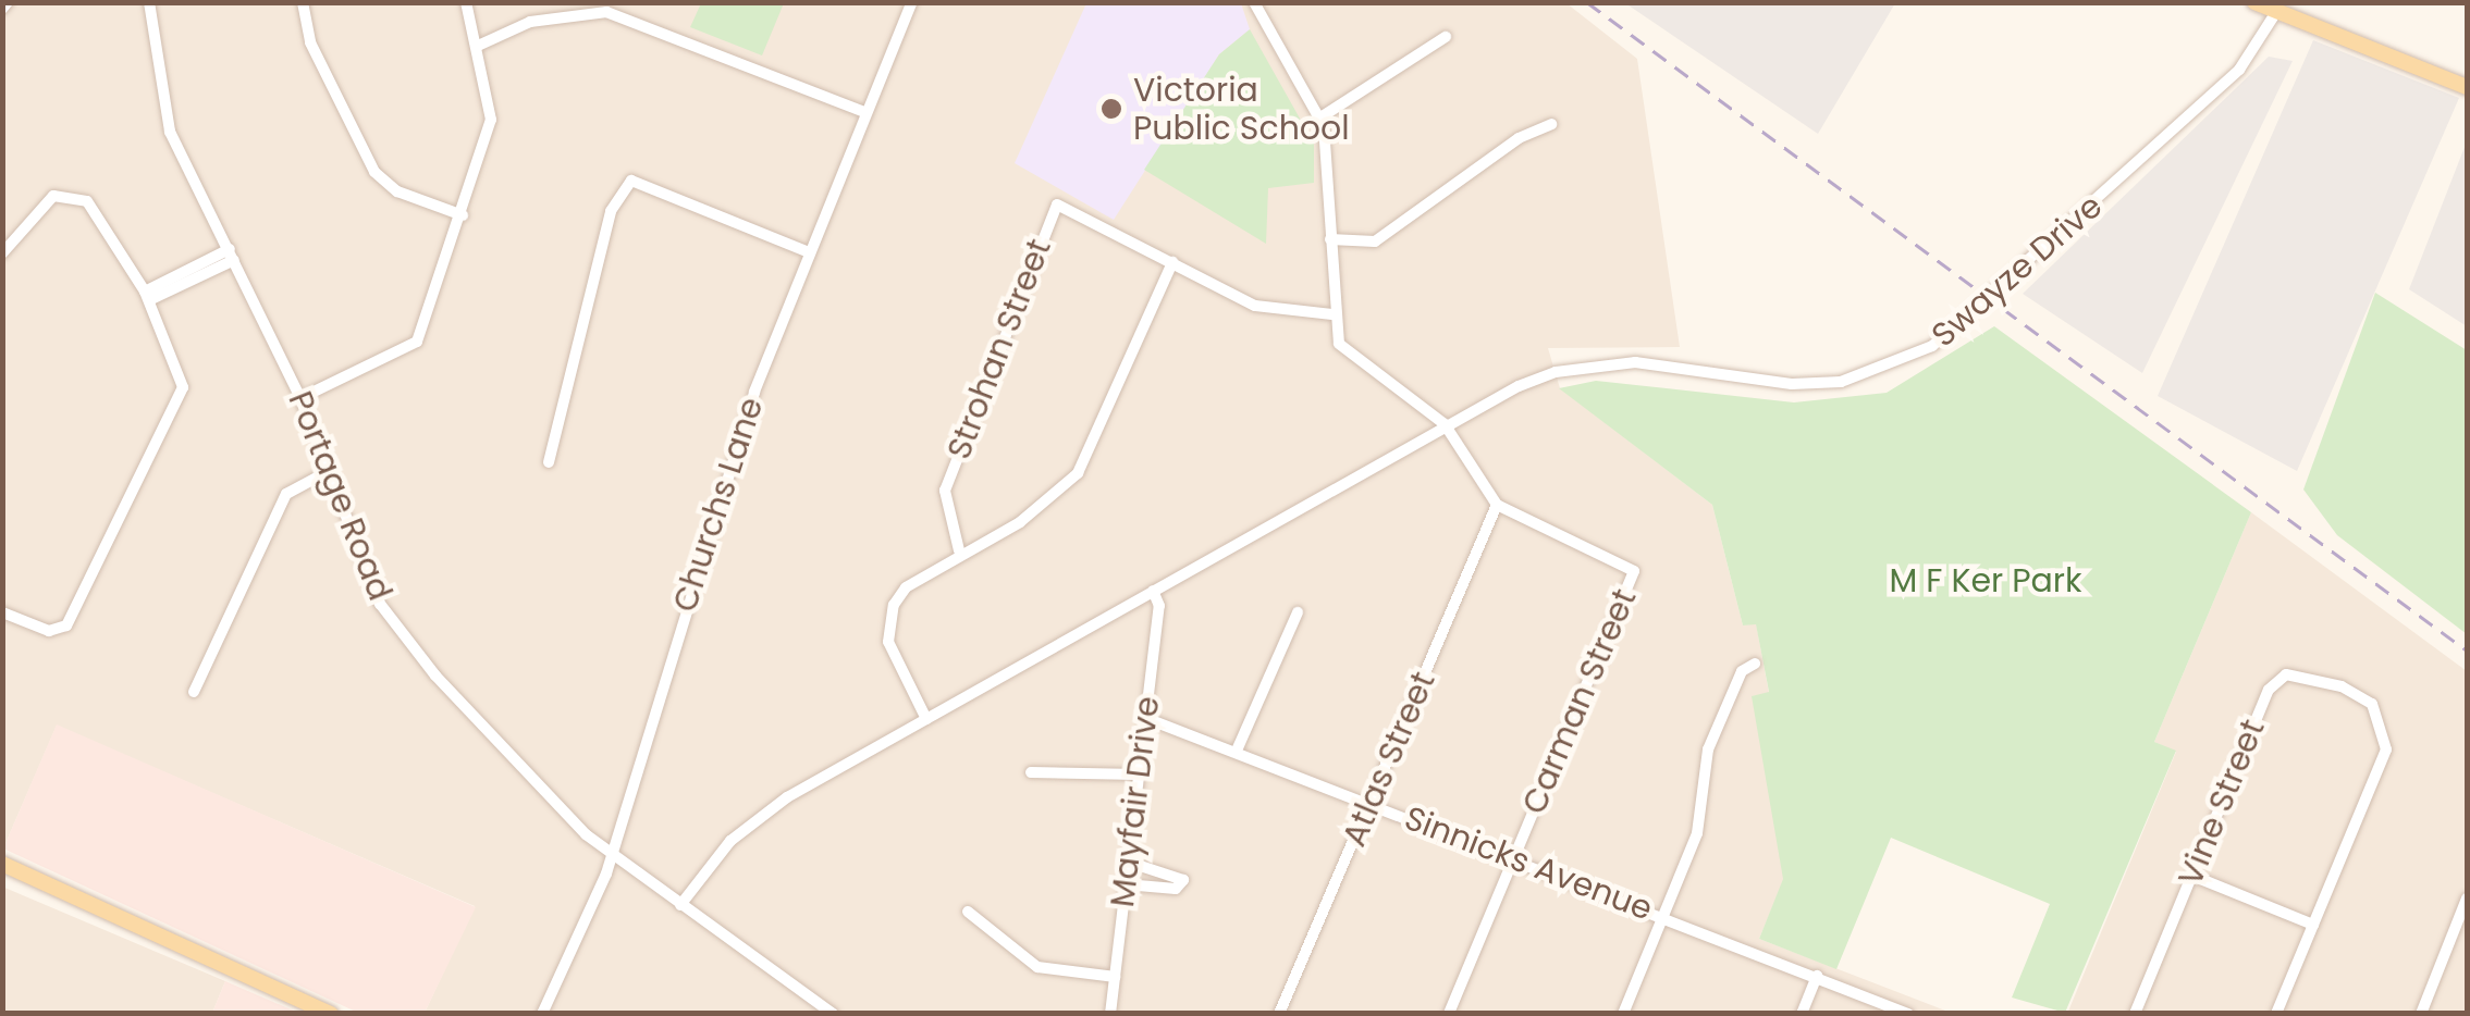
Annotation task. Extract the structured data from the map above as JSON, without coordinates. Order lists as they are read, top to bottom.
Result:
{
  "streets": {
    "street": [
      "Swayze Drive",
      "Strohan Street",
      "Portage Road",
      "Churchs Lane",
      "Carman Street",
      "Atlas Street",
      "Mayfair Drive",
      "Vine Street",
      "Sinnicks Avenue"
    ]
  },
  "crossings": [
    ["Swayze Drive", "Portage Road"],
    ["Swayze Drive", "Mayfair Drive"],
    ["Portage Road", "Churchs Lane"],
    ["Carman Street", "Atlas Street"],
    ["Carman Street", "Sinnicks Avenue"],
    ["Atlas Street", "Sinnicks Avenue"],
    ["Mayfair Drive", "Sinnicks Avenue"]
  ],
  "parks": ["M F Ker Park"],
  "places": ["Victoria Public School"]
}
